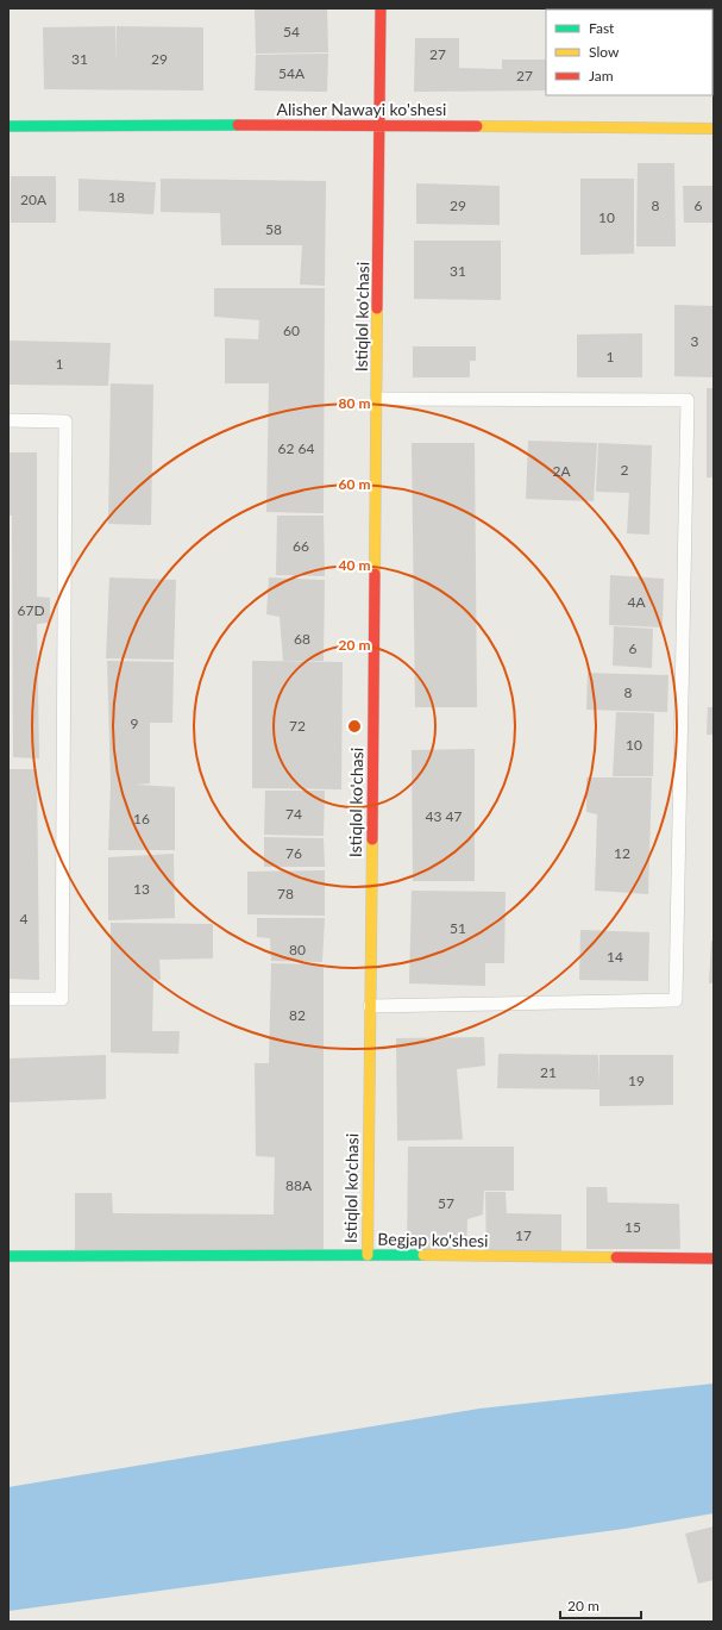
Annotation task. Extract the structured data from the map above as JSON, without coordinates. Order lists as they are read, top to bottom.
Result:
{
  "streets": {
    "street": ["Alisher Nawayi ko'shesi", "Istiqlol ko'chasi", "Begjap ko'shesi"]
  },
  "crossings": [
    ["Alisher Nawayi ko'shesi", "Istiqlol ko'chasi"],
    ["Istiqlol ko'chasi", "Begjap ko'shesi"]
  ],
  "house_numbers": [
    "54",
    "27",
    "31",
    "29",
    "54A",
    "27",
    "18",
    "20A",
    "29",
    "8",
    "6",
    "10",
    "58",
    "31",
    "60",
    "3",
    "1",
    "1",
    "62 64",
    "2",
    "2A",
    "66",
    "4A",
    "67D",
    "68",
    "6",
    "8",
    "9",
    "72",
    "10",
    "74",
    "43 47",
    "16",
    "76",
    "12",
    "13",
    "78",
    "4",
    "51",
    "80",
    "14",
    "82",
    "21",
    "19",
    "88A",
    "57",
    "15",
    "17"
  ],
  "legend": ["Fast", "Slow", "Jam"],
  "scale_bar": "20 m",
  "rings": [
    "80 m",
    "60 m",
    "40 m",
    "20 m"
  ]
}
